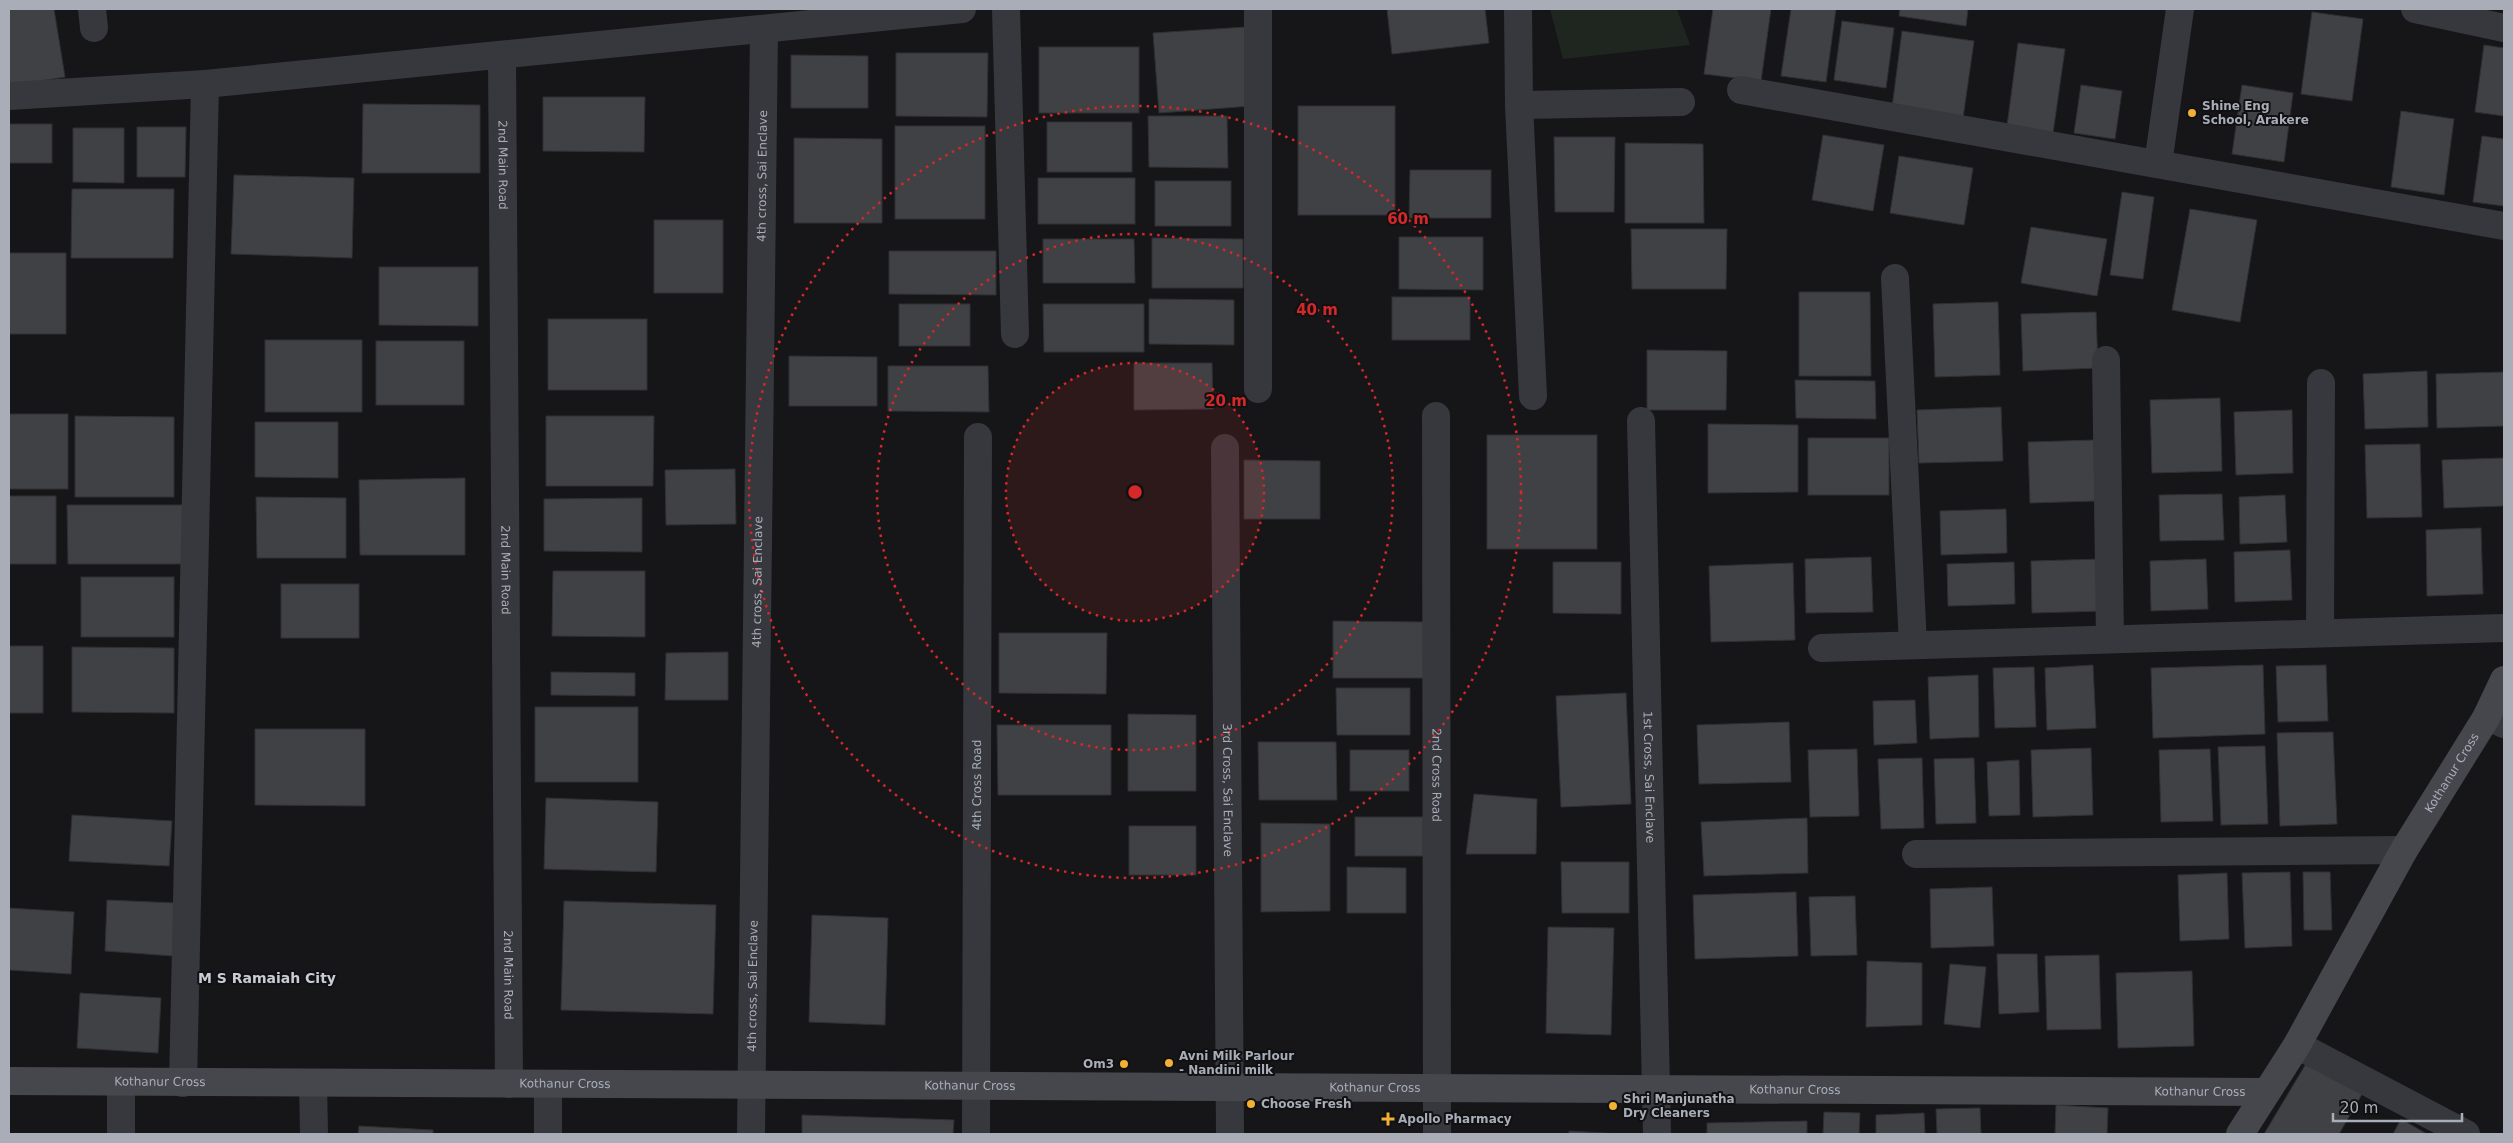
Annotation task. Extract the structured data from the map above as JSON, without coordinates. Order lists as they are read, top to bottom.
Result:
{
  "streets": {
    "street": [
      "2nd Main Road",
      "4th cross, Sai Enclave",
      "Kothanur Cross",
      "2nd Cross Road",
      "1st Cross, Sai Enclave",
      "4th Cross Road",
      "3rd Cross, Sai Enclave"
    ]
  },
  "crossings": [
    ["2nd Main Road", "Kothanur Cross"],
    ["4th cross, Sai Enclave", "Kothanur Cross"],
    ["Kothanur Cross", "2nd Cross Road"],
    ["Kothanur Cross", "1st Cross, Sai Enclave"],
    ["Kothanur Cross", "4th Cross Road"],
    ["Kothanur Cross", "3rd Cross, Sai Enclave"]
  ],
  "districts": ["M S Ramaiah City"],
  "places": {
    "other": [
      "Shine Eng School, Arakere",
      "Avni Milk Parlour - Nandini milk",
      "Om3",
      "Choose Fresh",
      "Shri Manjunatha Dry Cleaners"
    ],
    "health": ["Apollo Pharmacy"]
  },
  "scale_bar": "20 m",
  "rings": ["60 m", "40 m", "20 m"]
}
